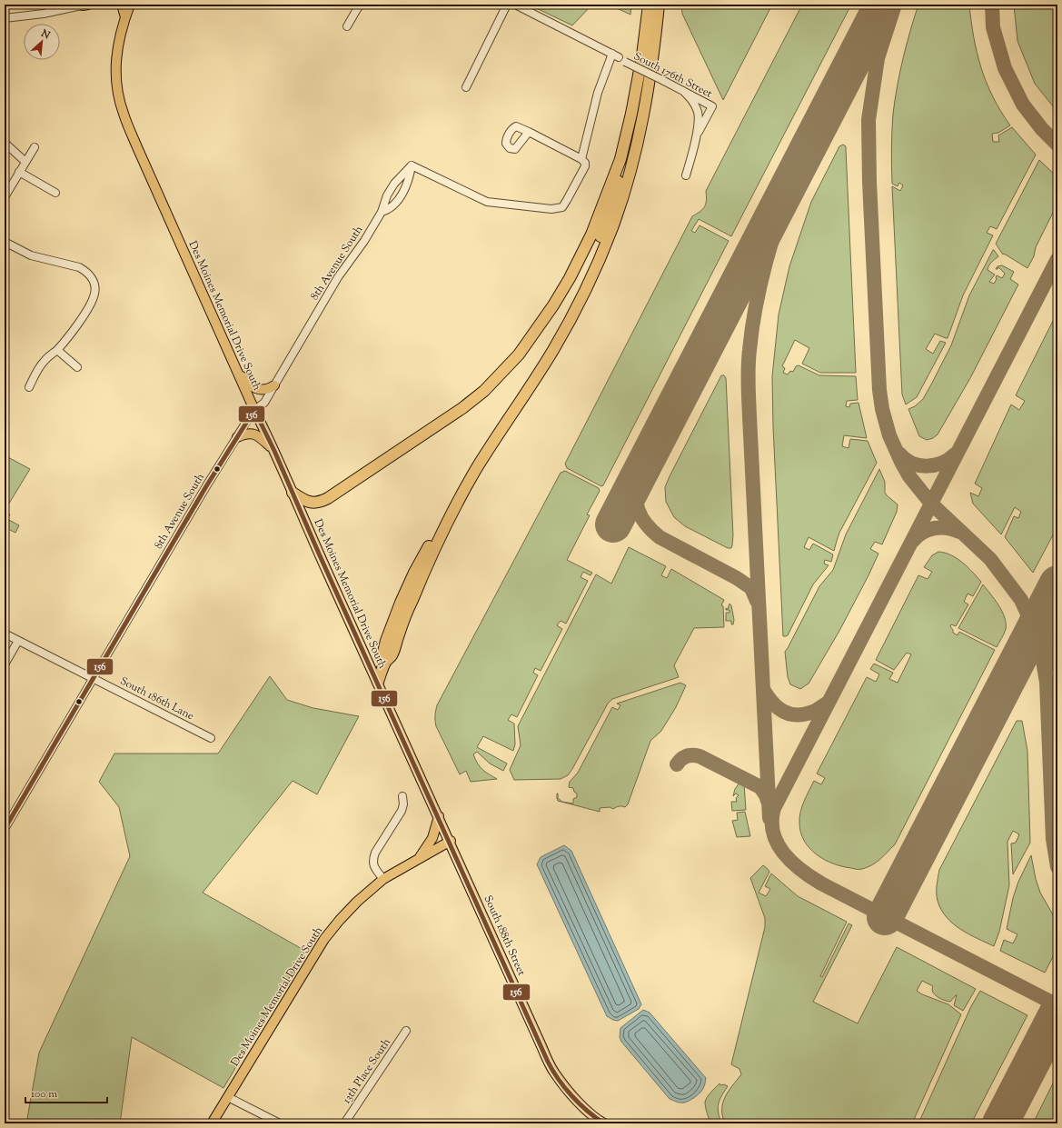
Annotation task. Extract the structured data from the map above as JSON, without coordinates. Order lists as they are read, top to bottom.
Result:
{
  "streets": {
    "main road": ["Des Moines Memorial Drive South", "South 188th Street"],
    "street": [
      "South 176th Street",
      "8th Avenue South",
      "South 186th Lane",
      "13th Place South"
    ]
  },
  "crossings": [
    ["8th Avenue South", "Des Moines Memorial Drive South"],
    ["8th Avenue South", "South 186th Lane"],
    ["Des Moines Memorial Drive South", "South 188th Street"]
  ],
  "lines": ["transit line 156"],
  "scale_bar": "100 m",
  "north": "top right"
}
